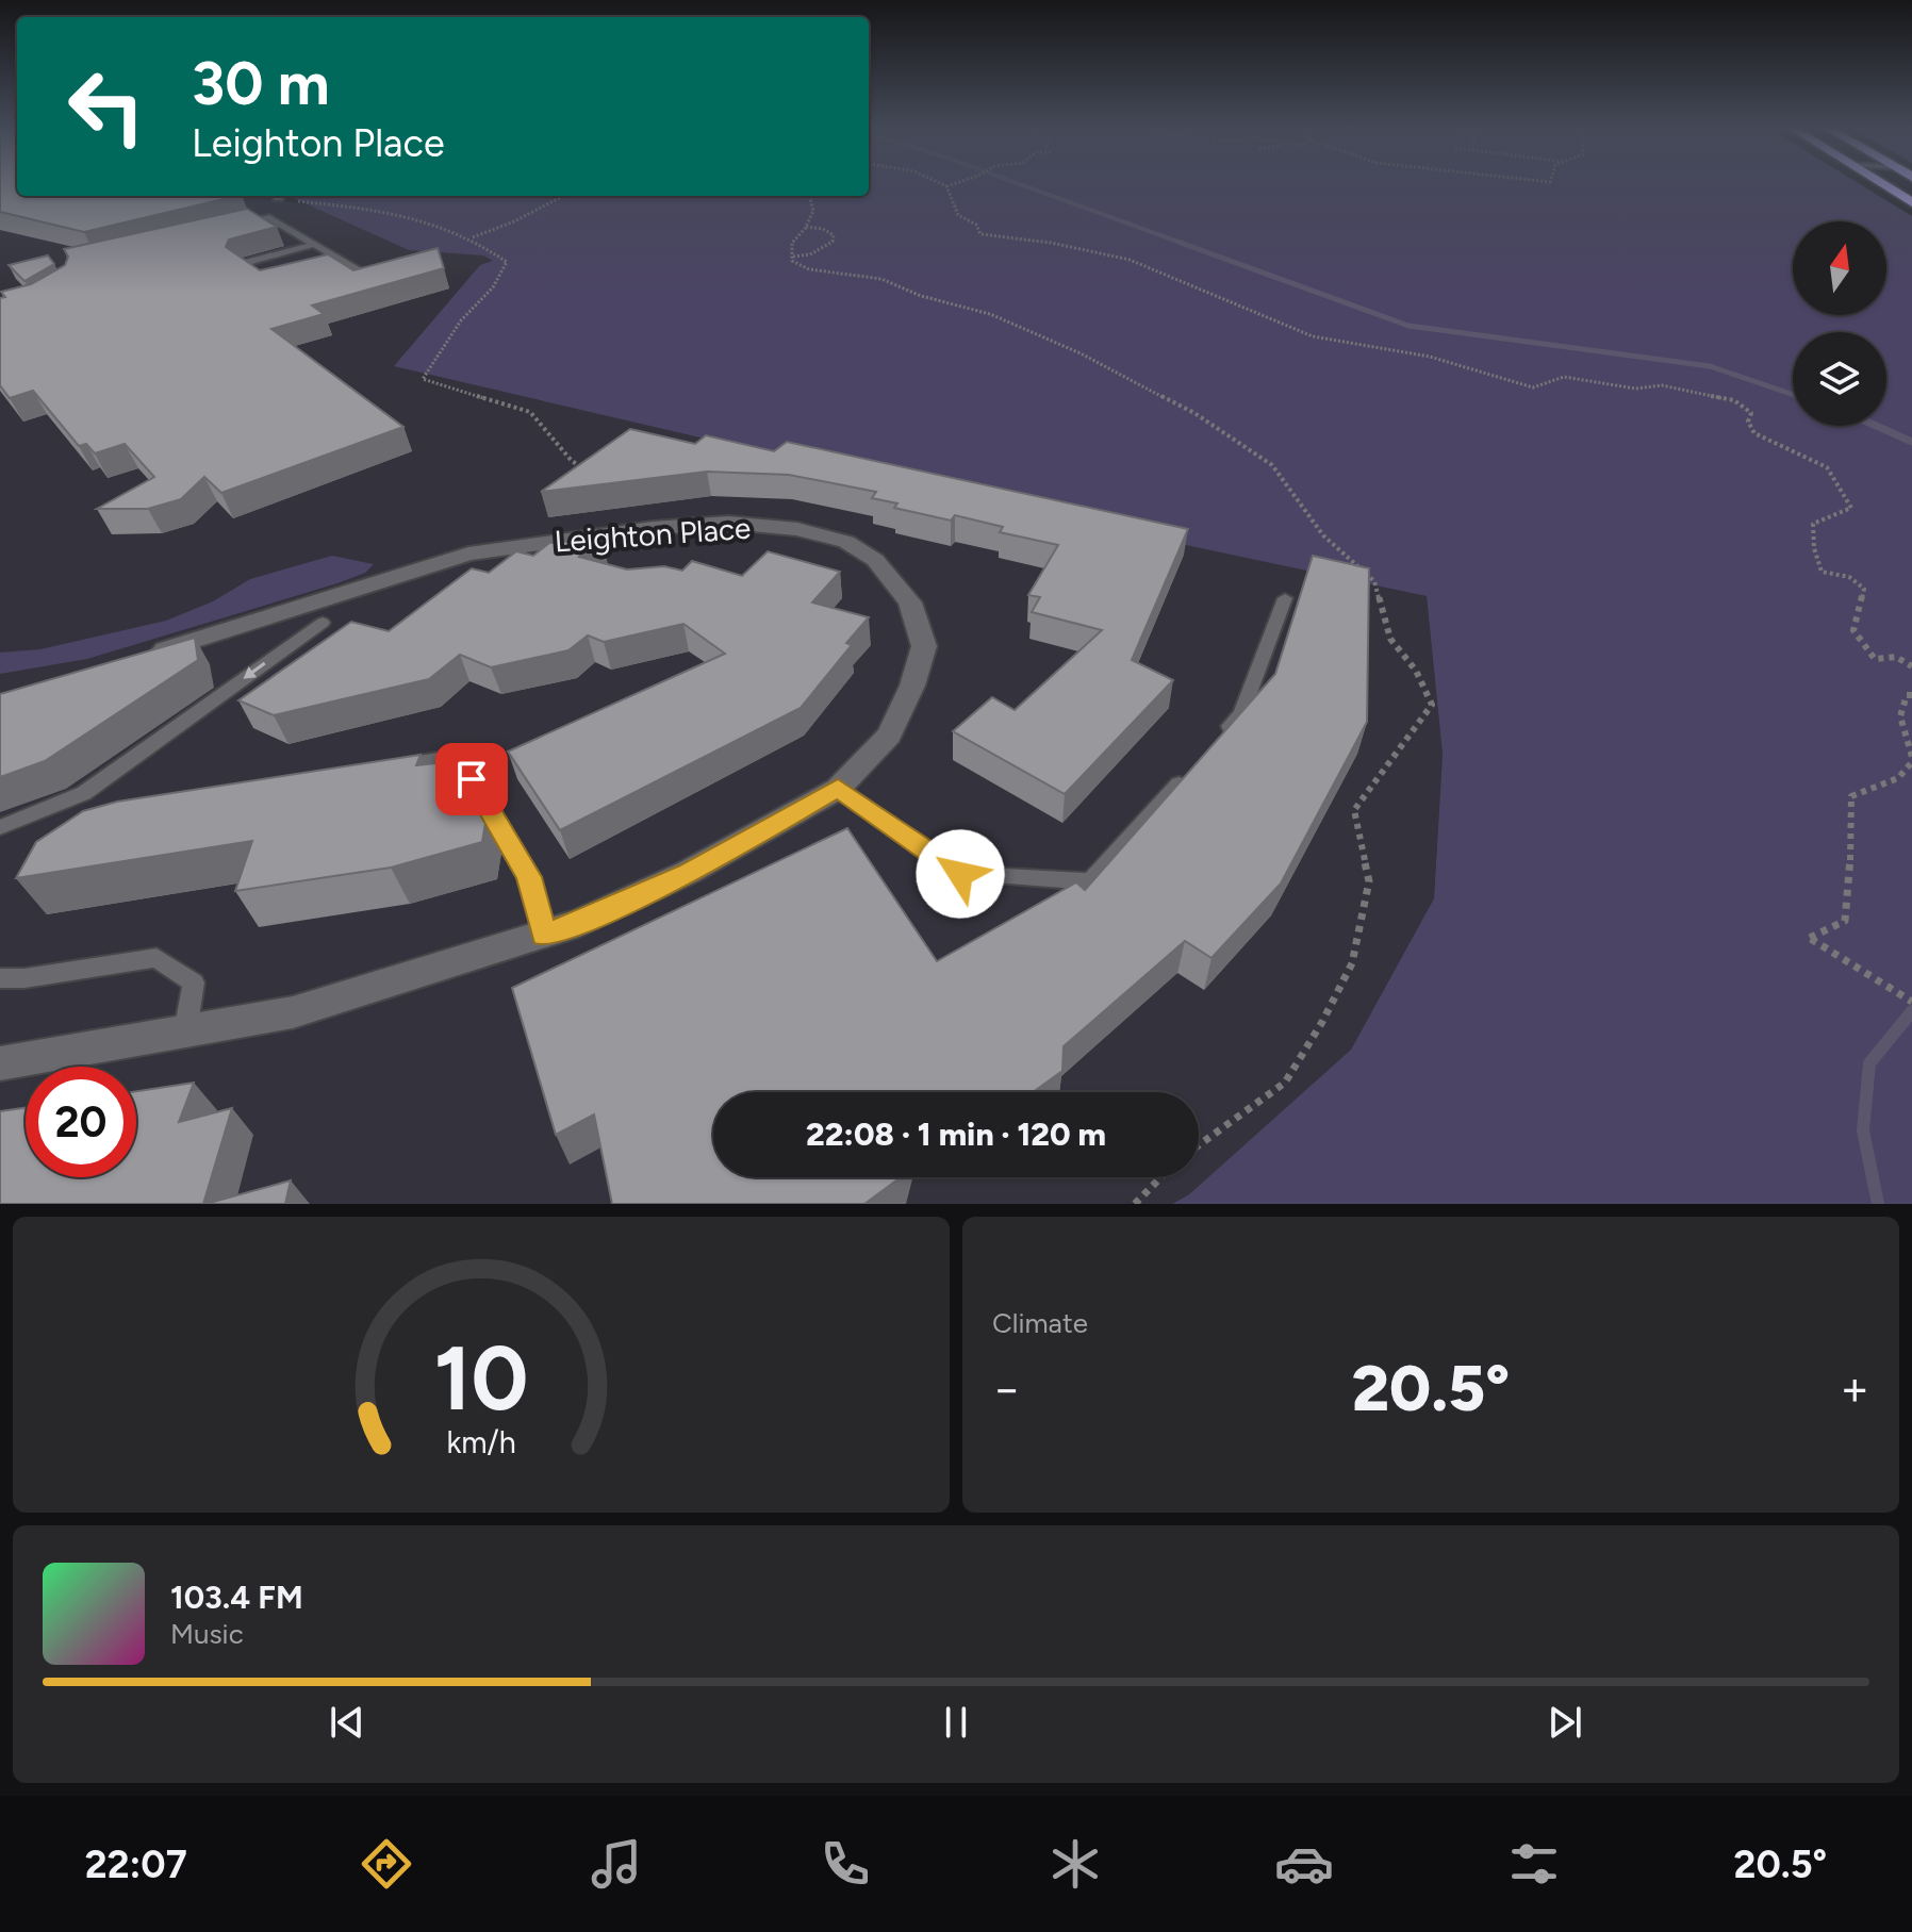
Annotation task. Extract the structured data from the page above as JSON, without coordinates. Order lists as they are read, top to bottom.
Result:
{
  "streets": {
    "street": ["Leighton Place"]
  },
  "north": "top",
  "page": {
    "turn": ["30 m", "Leighton Place"],
    "limit": "20",
    "trip": "22:08 · 1 min · 120 m",
    "tile": "Climate",
    "heat": ["−", "20.5°", "+"],
    "song": ["103.4 FM", "Music"],
    "tabs": ["22:07", "20.5°"],
    "gauge": ["10", "km/h"]
  }
}
